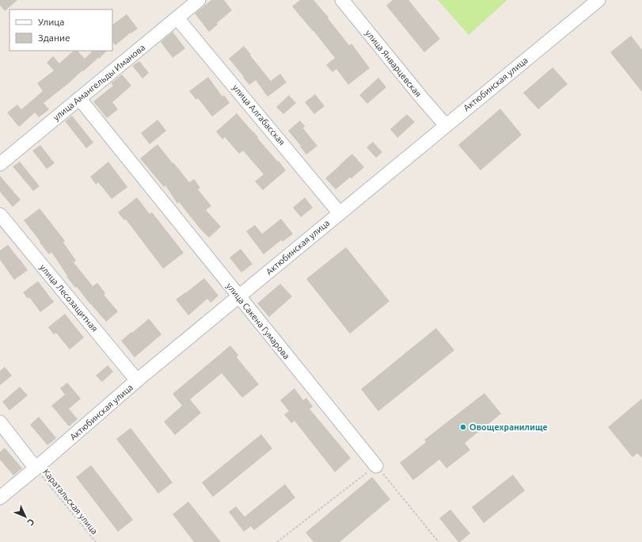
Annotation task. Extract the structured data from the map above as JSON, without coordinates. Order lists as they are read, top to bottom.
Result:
{
  "streets": {
    "street": [
      "улица Январцевская",
      "улица Амангельды Иманова",
      "Актюбинская улица",
      "улица Алгабасская",
      "улица Лесозащитная",
      "улица Сакена Гумарова"
    ],
    "path": ["Каратальская улица"]
  },
  "crossings": [
    ["улица Январцевская", "Актюбинская улица"],
    ["улица Амангельды Иманова", "улица Алгабасская"],
    ["улица Амангельды Иманова", "улица Сакена Гумарова"],
    ["Актюбинская улица", "улица Алгабасская"],
    ["Актюбинская улица", "улица Лесозащитная"],
    ["Актюбинская улица", "улица Сакена Гумарова"],
    ["Актюбинская улица", "Каратальская улица"]
  ],
  "places": ["Овощехранилище"],
  "legend": ["Улица", "Здание"],
  "north": "bottom right"
}
